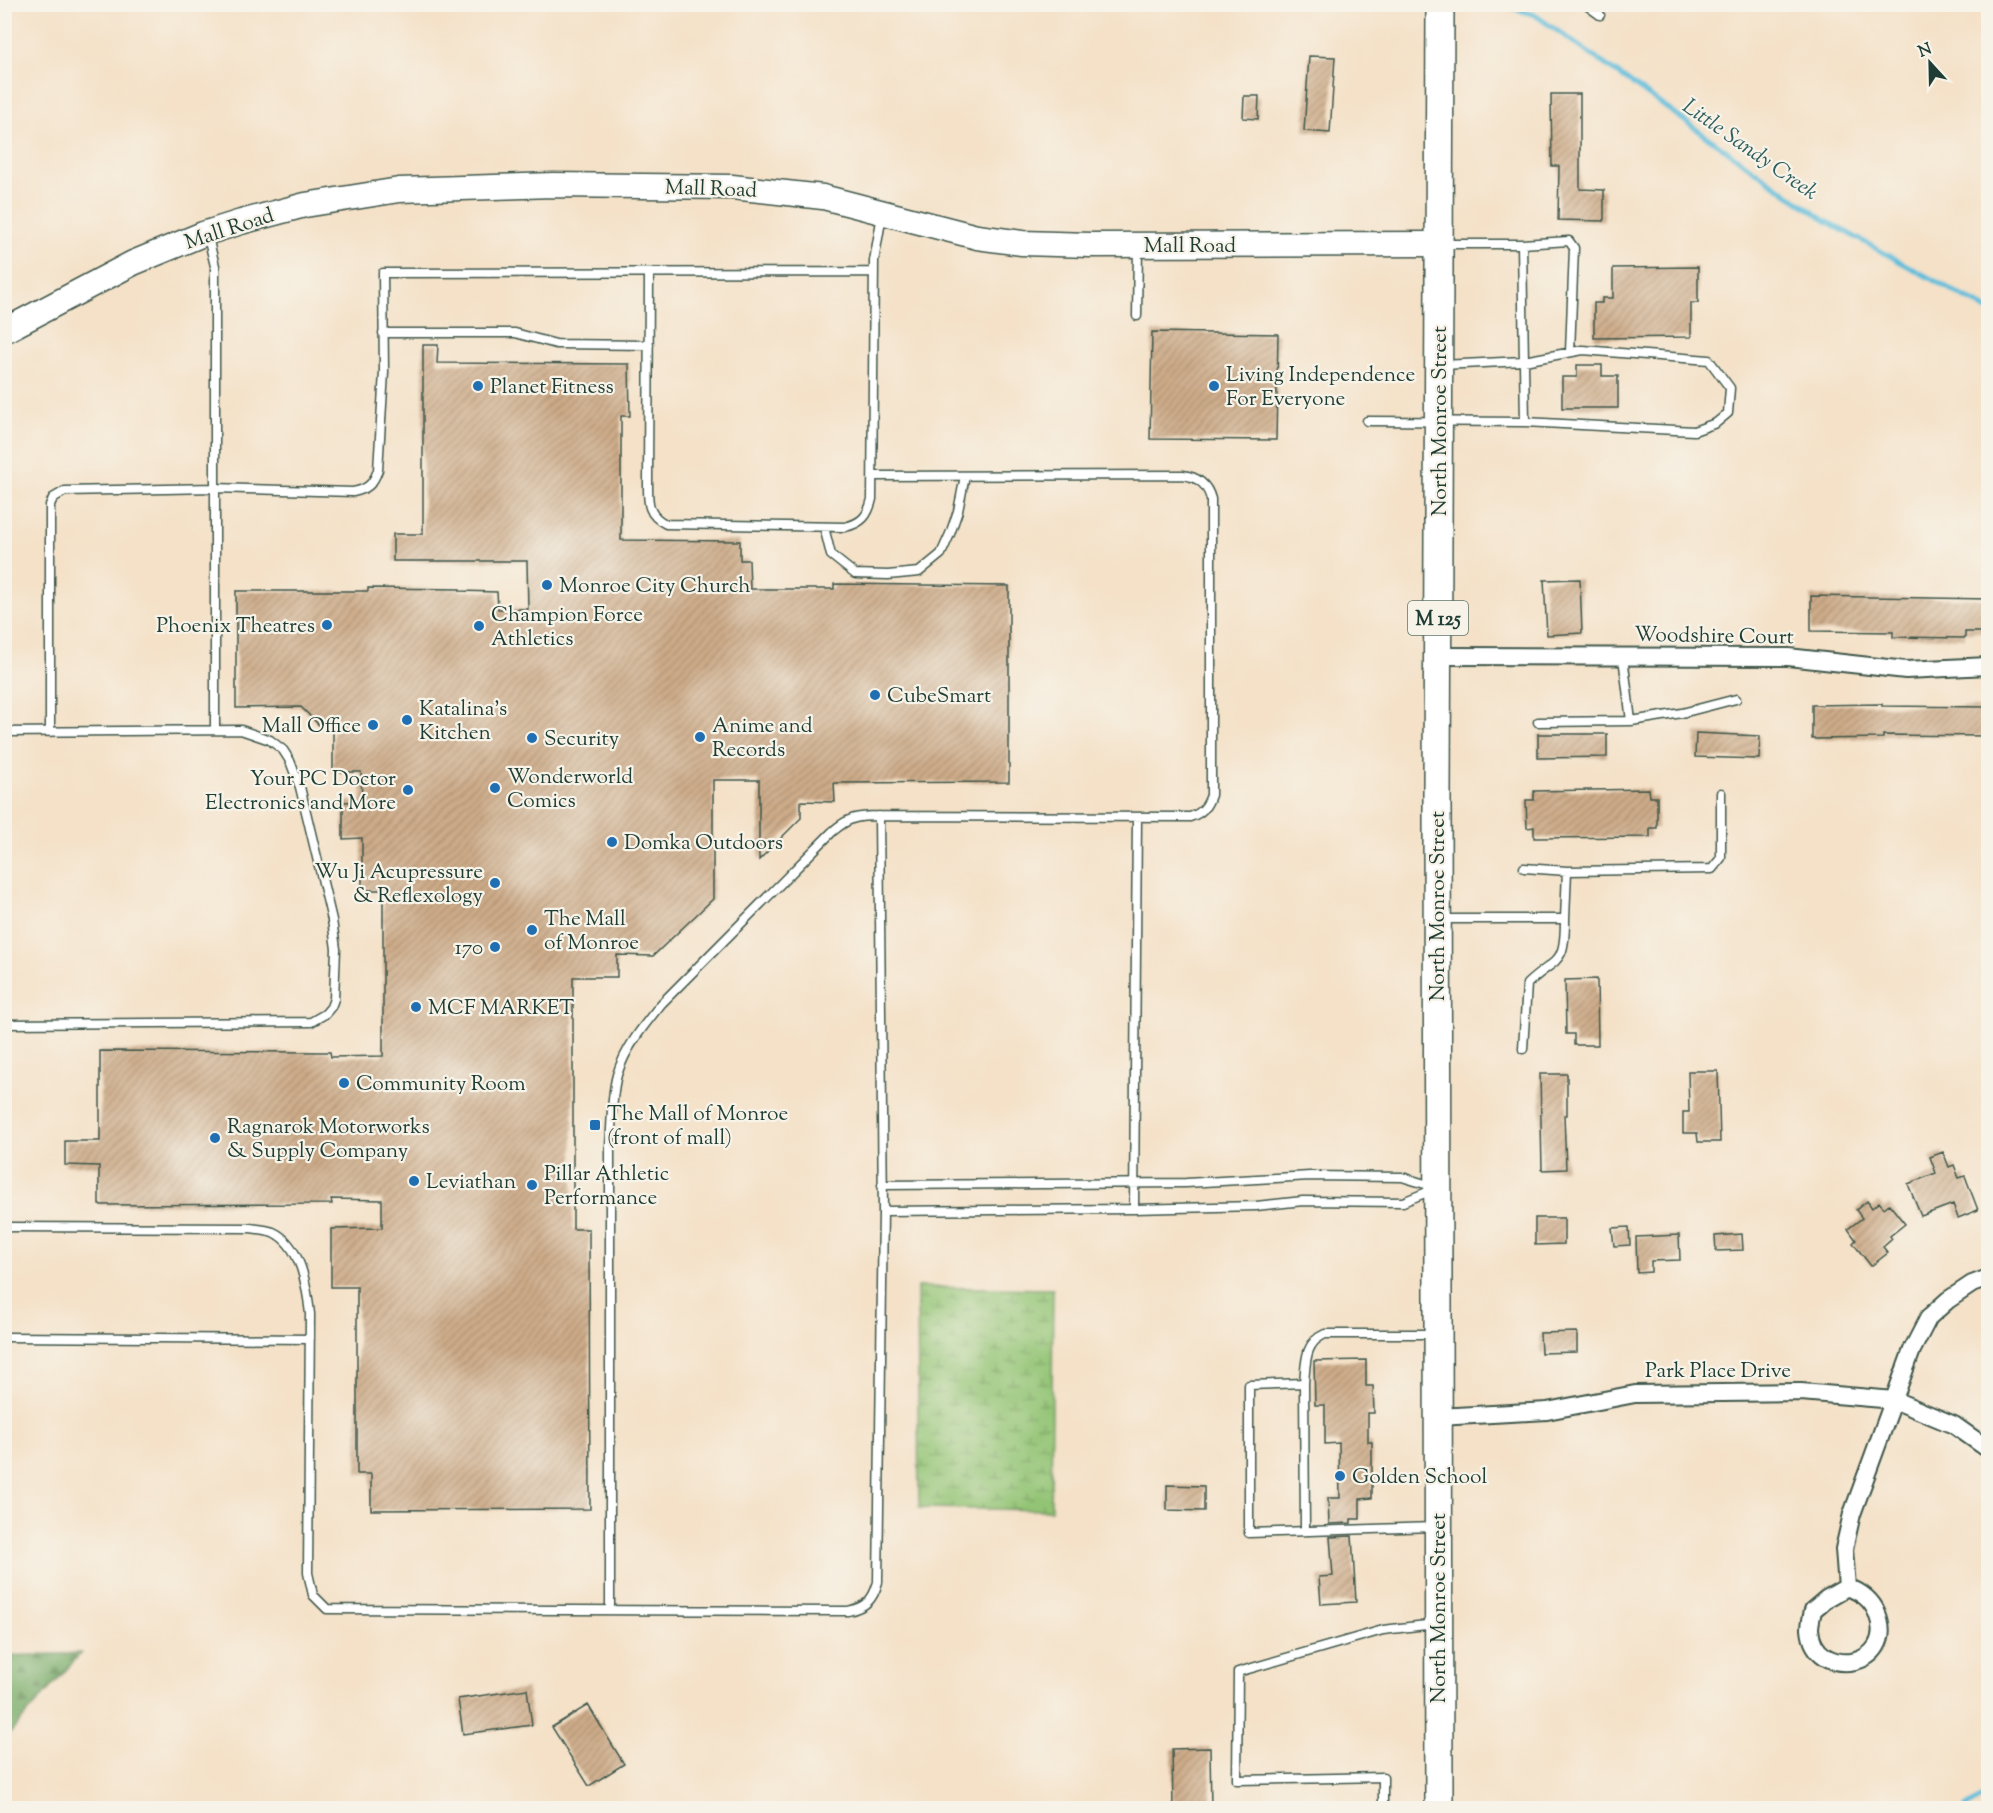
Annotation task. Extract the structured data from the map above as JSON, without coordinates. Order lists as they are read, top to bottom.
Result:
{
  "streets": {
    "main road": ["North Monroe Street", "M 125"],
    "street": ["Mall Road", "Woodshire Court", "Park Place Drive"]
  },
  "crossings": [
    ["Mall Road", "North Monroe Street"],
    ["North Monroe Street", "Woodshire Court"],
    ["North Monroe Street", "Park Place Drive"]
  ],
  "water": ["Little Sandy Creek"],
  "places": {
    "other": [
      "Planet Fitness",
      "Living Independence For Everyone",
      "Monroe City Church",
      "Phoenix Theatres",
      "Champion Force Athletics",
      "CubeSmart",
      "Katalina’s Kitchen",
      "Mall Office",
      "Anime and Records",
      "Security",
      "Wonderworld Comics",
      "Your PC Doctor Electronics and More",
      "Domka Outdoors",
      "Wu Ji Acupressure & Reflexology",
      "The Mall of Monroe",
      "170",
      "MCF MARKET",
      "Community Room",
      "Ragnarok Motorworks & Supply Company",
      "Leviathan",
      "Pillar Athletic Performance",
      "Golden School"
    ],
    "transit": ["The Mall of Monroe (front of mall)"]
  },
  "north": "top"
}
